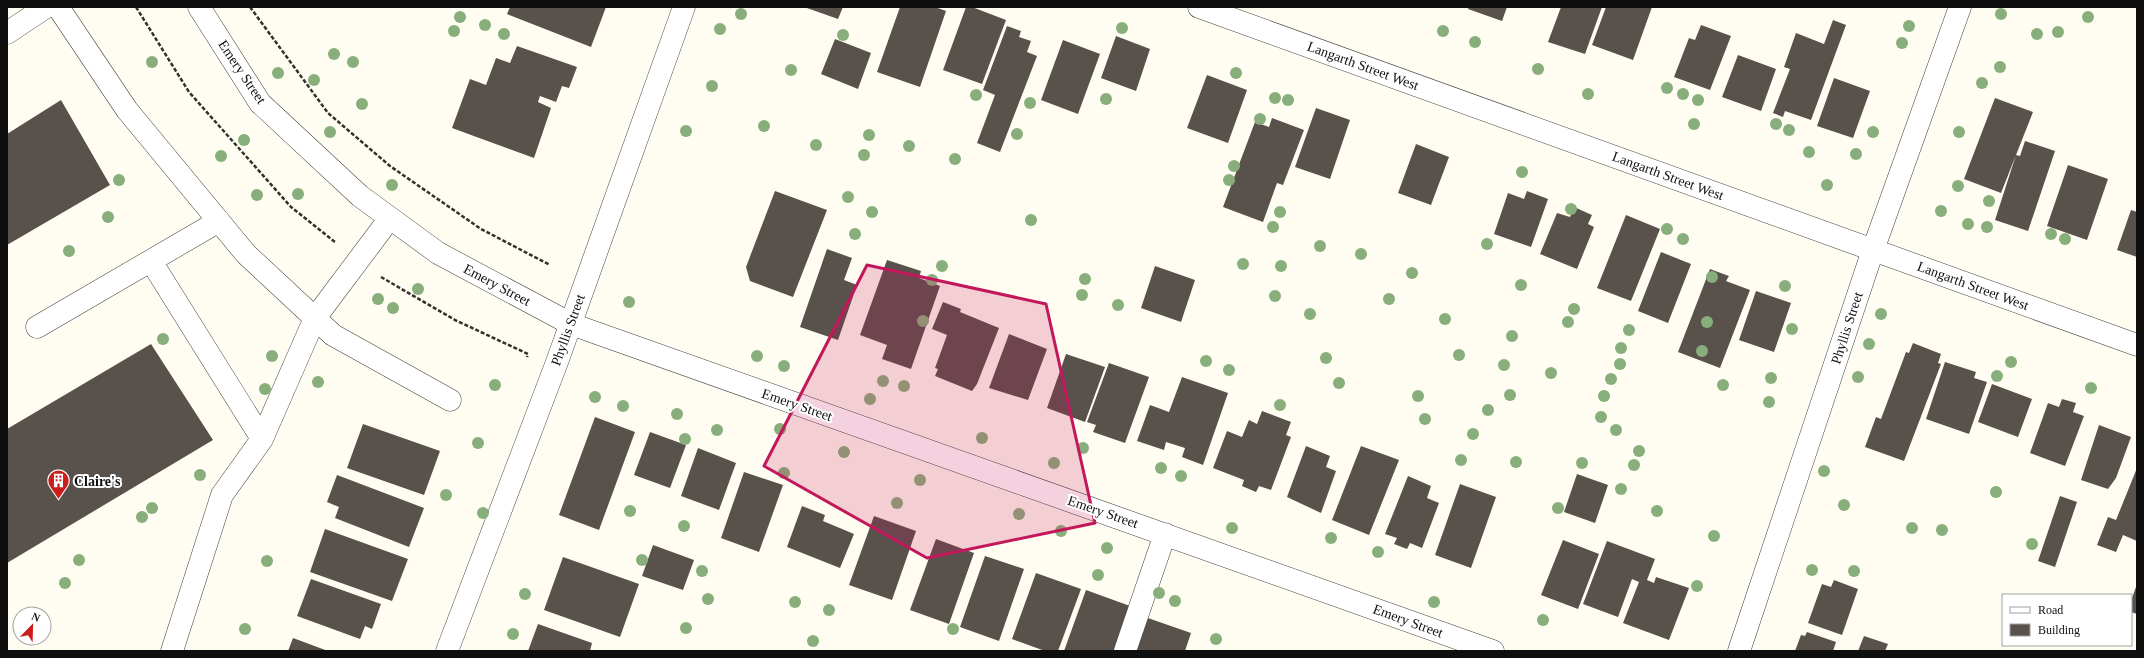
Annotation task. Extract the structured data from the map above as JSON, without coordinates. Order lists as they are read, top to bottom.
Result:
{
  "streets": {
    "street": ["Langarth Street West", "Emery Street", "Phyllis Street"]
  },
  "crossings": [
    ["Langarth Street West", "Phyllis Street"],
    ["Emery Street", "Phyllis Street"]
  ],
  "places": {
    "building": ["Claire's"]
  },
  "legend": ["Road", "Building"],
  "north": "top right"
}
